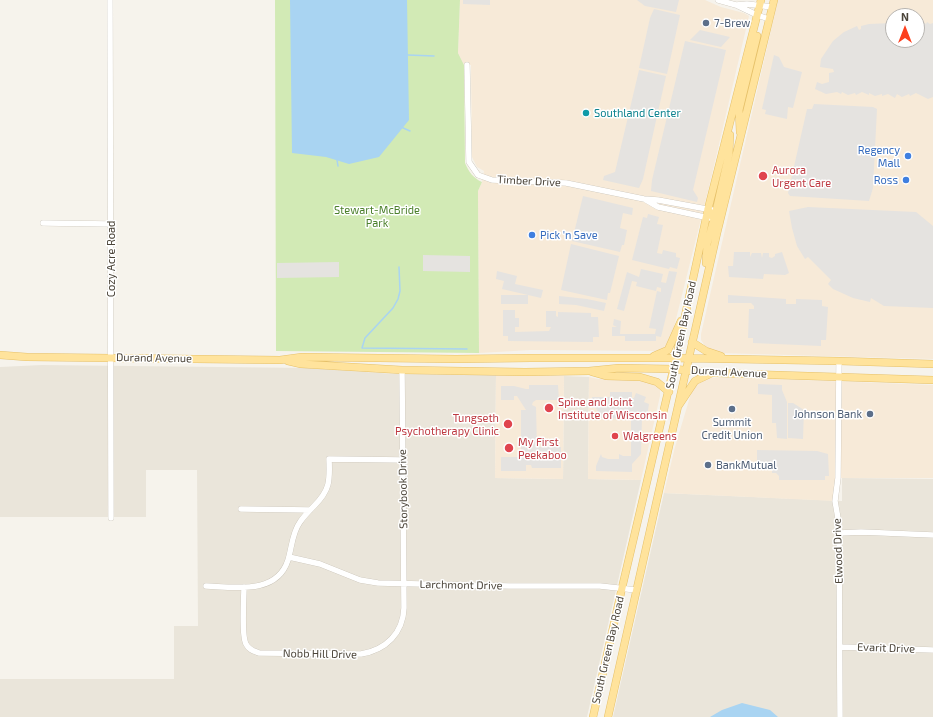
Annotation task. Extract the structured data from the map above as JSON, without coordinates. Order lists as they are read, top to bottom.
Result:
{
  "streets": {
    "main road": ["South Green Bay Road", "Durand Avenue"],
    "street": [
      "Timber Drive",
      "Cozy Acre Road",
      "Storybook Drive",
      "Elwood Drive",
      "Larchmont Drive",
      "Evarit Drive",
      "Nobb Hill Drive"
    ]
  },
  "crossings": [
    ["Timber Drive", "South Green Bay Road"],
    ["Cozy Acre Road", "Durand Avenue"],
    ["South Green Bay Road", "Durand Avenue"],
    ["South Green Bay Road", "Larchmont Drive"],
    ["Durand Avenue", "Storybook Drive"],
    ["Durand Avenue", "Elwood Drive"],
    ["Storybook Drive", "Larchmont Drive"],
    ["Storybook Drive", "Nobb Hill Drive"],
    ["Elwood Drive", "Evarit Drive"],
    ["Larchmont Drive", "Nobb Hill Drive"]
  ],
  "parks": ["Stewart-McBride Park"],
  "places": [
    "7-Brew",
    "Southland Center",
    "Regency Mall",
    "Aurora Urgent Care",
    "Ross",
    "Pick 'n Save",
    "Spine and Joint Institute of Wisconsin",
    "Summit Credit Union",
    "Johnson Bank",
    "Tungseth Psychotherapy Clinic",
    "Walgreens",
    "My First Peekaboo",
    "BankMutual"
  ],
  "north": "top"
}
